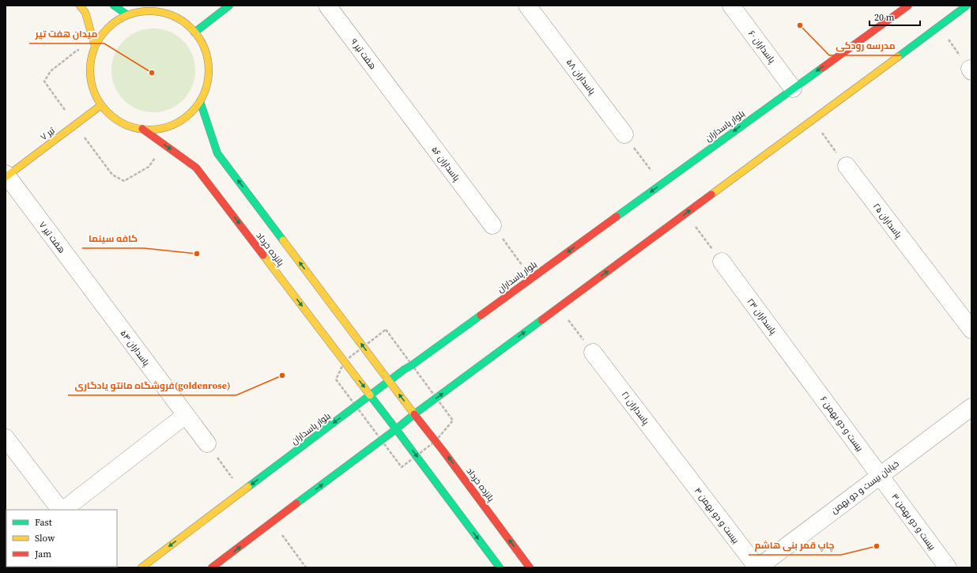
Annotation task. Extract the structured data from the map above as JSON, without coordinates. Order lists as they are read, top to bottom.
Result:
{
  "streets": {
    "main road": ["بلوار پاسداران", "۷ تیر", "پانزده خرداد"],
    "street": [
      "پاسداران ۶۰",
      "هفت تیر ۹",
      "پاسداران ۵۸",
      "پاسداران ۵۶",
      "پاسداران ۲۵",
      "هفت تیر ۷",
      "پاسداران ۲۳",
      "پاسداران ۵۴",
      "پاسداران ۲۱",
      "بیست و دو بهمن ۶",
      "خیابان بیست و دو بهمن",
      "بیست و دو بهمن ۴",
      "بیست و دو بهمن ۳"
    ]
  },
  "crossings": [
    ["پاسداران ۶۰", "بلوار پاسداران"],
    ["هفت تیر ۹", "پاسداران ۵۶"],
    ["بلوار پاسداران", "پانزده خرداد"],
    ["۷ تیر", "هفت تیر ۷"],
    ["هفت تیر ۷", "پاسداران ۵۴"],
    ["پاسداران ۲۳", "بیست و دو بهمن ۶"],
    ["پاسداران ۲۱", "بیست و دو بهمن ۴"],
    ["بیست و دو بهمن ۶", "خیابان بیست و دو بهمن"],
    ["بیست و دو بهمن ۶", "بیست و دو بهمن ۳"],
    ["خیابان بیست و دو بهمن", "بیست و دو بهمن ۴"],
    ["خیابان بیست و دو بهمن", "بیست و دو بهمن ۳"]
  ],
  "places": [
    "مدرسه رودکی",
    "میدان هفت تیر",
    "کافه سینما",
    "فروشگاه مانتو یادگاری(goldenrose)",
    "چاپ قمر بنی هاشم"
  ],
  "legend": ["Fast", "Slow", "Jam"],
  "scale_bar": "20 m"
}
